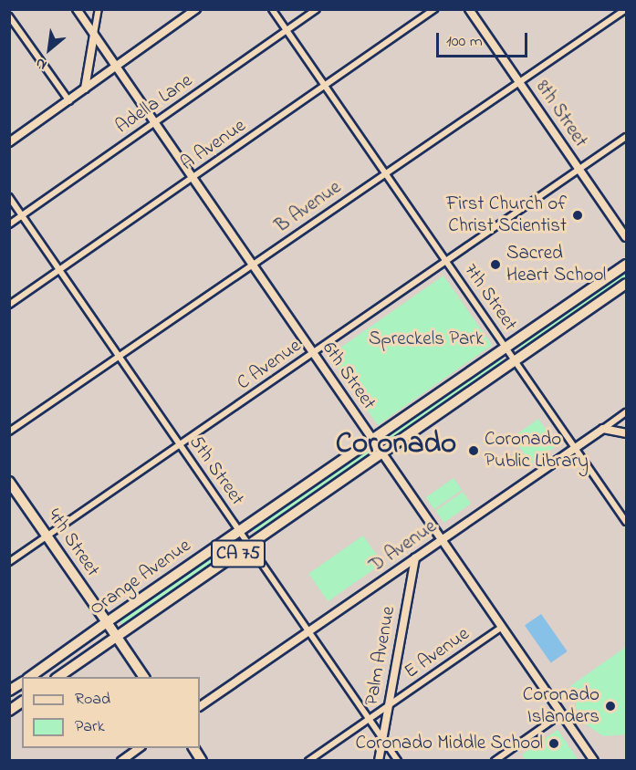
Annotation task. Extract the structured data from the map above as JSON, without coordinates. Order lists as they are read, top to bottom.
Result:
{
  "streets": {
    "main road": ["4th Street", "CA 75", "Orange Avenue"],
    "street": [
      "Adella Lane",
      "8th Street",
      "A Avenue",
      "B Avenue",
      "7th Street",
      "C Avenue",
      "6th Street",
      "5th Street",
      "D Avenue",
      "E Avenue",
      "Palm Avenue"
    ]
  },
  "crossings": [
    ["Adella Lane", "7th Street"],
    ["Adella Lane", "6th Street"],
    ["Adella Lane", "5th Street"],
    ["8th Street", "B Avenue"],
    ["8th Street", "C Avenue"],
    ["A Avenue", "7th Street"],
    ["A Avenue", "6th Street"],
    ["A Avenue", "5th Street"],
    ["B Avenue", "7th Street"],
    ["B Avenue", "6th Street"],
    ["B Avenue", "5th Street"],
    ["7th Street", "C Avenue"],
    ["7th Street", "D Avenue"],
    ["7th Street", "Orange Avenue"],
    ["C Avenue", "6th Street"],
    ["C Avenue", "5th Street"],
    ["C Avenue", "4th Street"],
    ["6th Street", "D Avenue"],
    ["6th Street", "Orange Avenue"],
    ["6th Street", "E Avenue"],
    ["5th Street", "D Avenue"],
    ["5th Street", "Orange Avenue"],
    ["5th Street", "E Avenue"],
    ["5th Street", "Palm Avenue"],
    ["4th Street", "Orange Avenue"],
    ["D Avenue", "Palm Avenue"],
    ["E Avenue", "Palm Avenue"]
  ],
  "districts": ["Coronado"],
  "parks": ["Spreckels Park"],
  "places": [
    "First Church of Christ Scientist",
    "Sacred Heart School",
    "Coronado Public Library",
    "Coronado Islanders",
    "Coronado Middle School"
  ],
  "legend": ["Road", "Park"],
  "scale_bar": "100 m",
  "north": "bottom left"
}
